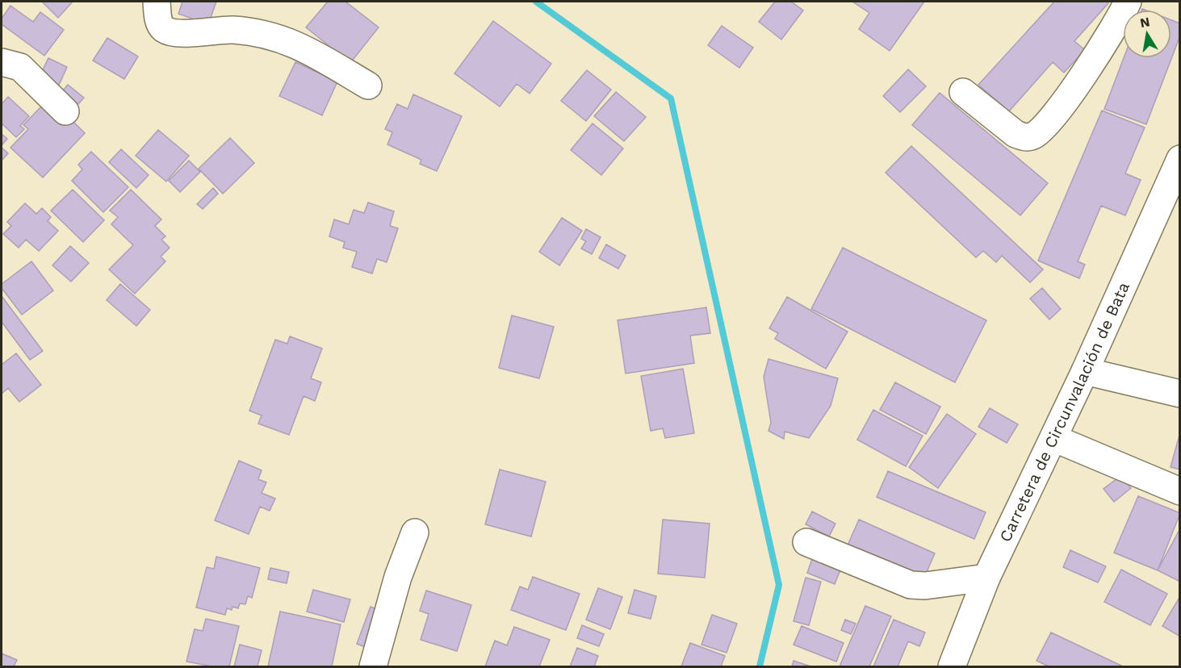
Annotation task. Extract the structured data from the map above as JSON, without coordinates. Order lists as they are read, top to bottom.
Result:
{
  "streets": {
    "street": ["Carretera de Circunvalación de Bata"]
  },
  "north": "top"
}
